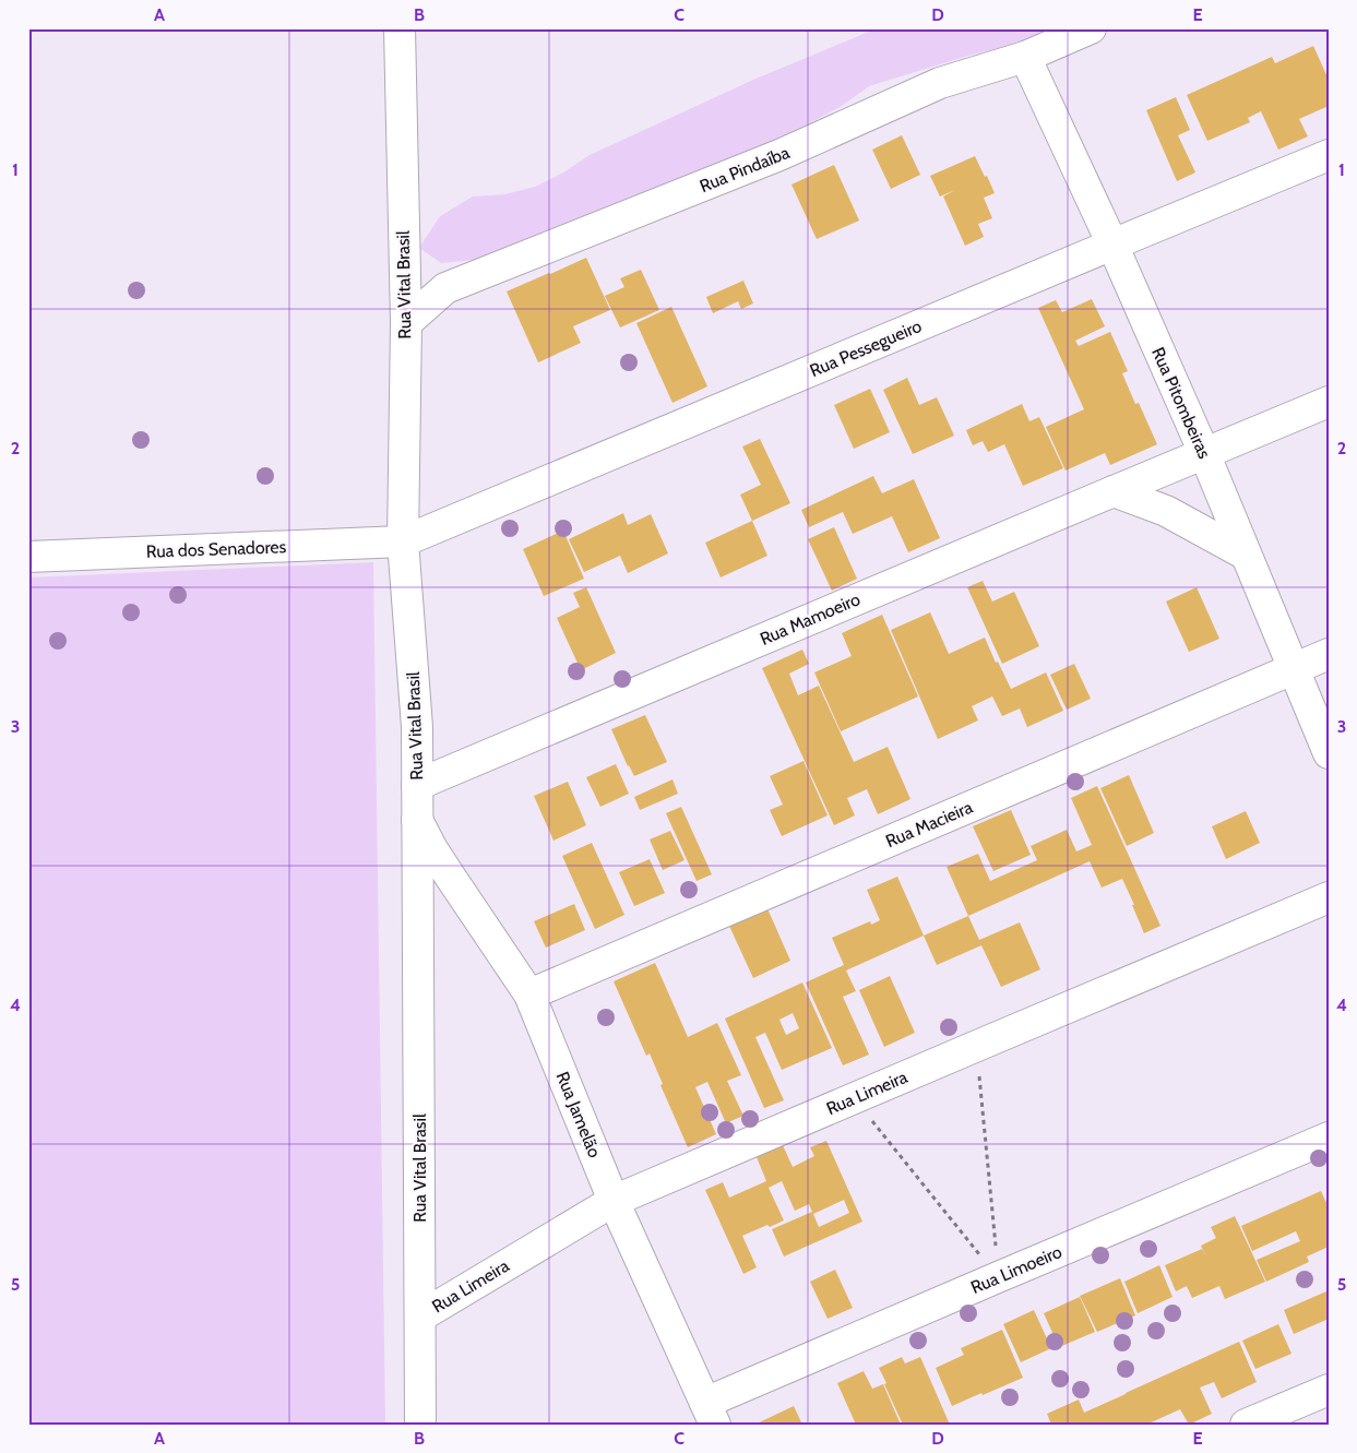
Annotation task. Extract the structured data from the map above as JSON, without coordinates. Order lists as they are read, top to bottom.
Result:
{
  "streets": {
    "street": [
      "Rua Pindaíba",
      "Rua Vital Brasil",
      "Rua Pessegueiro",
      "Rua Pitombeiras",
      "Rua dos Senadores",
      "Rua Mamoeiro",
      "Rua Macieira",
      "Rua Limeira",
      "Rua Jamelão",
      "Rua Limoeiro"
    ]
  },
  "crossings": [
    ["Rua Pindaíba", "Rua Vital Brasil"],
    ["Rua Pindaíba", "Rua Pitombeiras"],
    ["Rua Vital Brasil", "Rua Pessegueiro"],
    ["Rua Vital Brasil", "Rua dos Senadores"],
    ["Rua Vital Brasil", "Rua Mamoeiro"],
    ["Rua Vital Brasil", "Rua Limeira"],
    ["Rua Vital Brasil", "Rua Jamelão"],
    ["Rua Pessegueiro", "Rua Pitombeiras"],
    ["Rua Pessegueiro", "Rua dos Senadores"],
    ["Rua Pitombeiras", "Rua Mamoeiro"],
    ["Rua Pitombeiras", "Rua Macieira"],
    ["Rua Macieira", "Rua Jamelão"],
    ["Rua Limeira", "Rua Jamelão"],
    ["Rua Jamelão", "Rua Limoeiro"]
  ],
  "grid": {
    "columns": [
      "A",
      "B",
      "C",
      "D",
      "E"
    ],
    "rows": [
      "1",
      "2",
      "3",
      "4",
      "5"
    ]
  }
}
